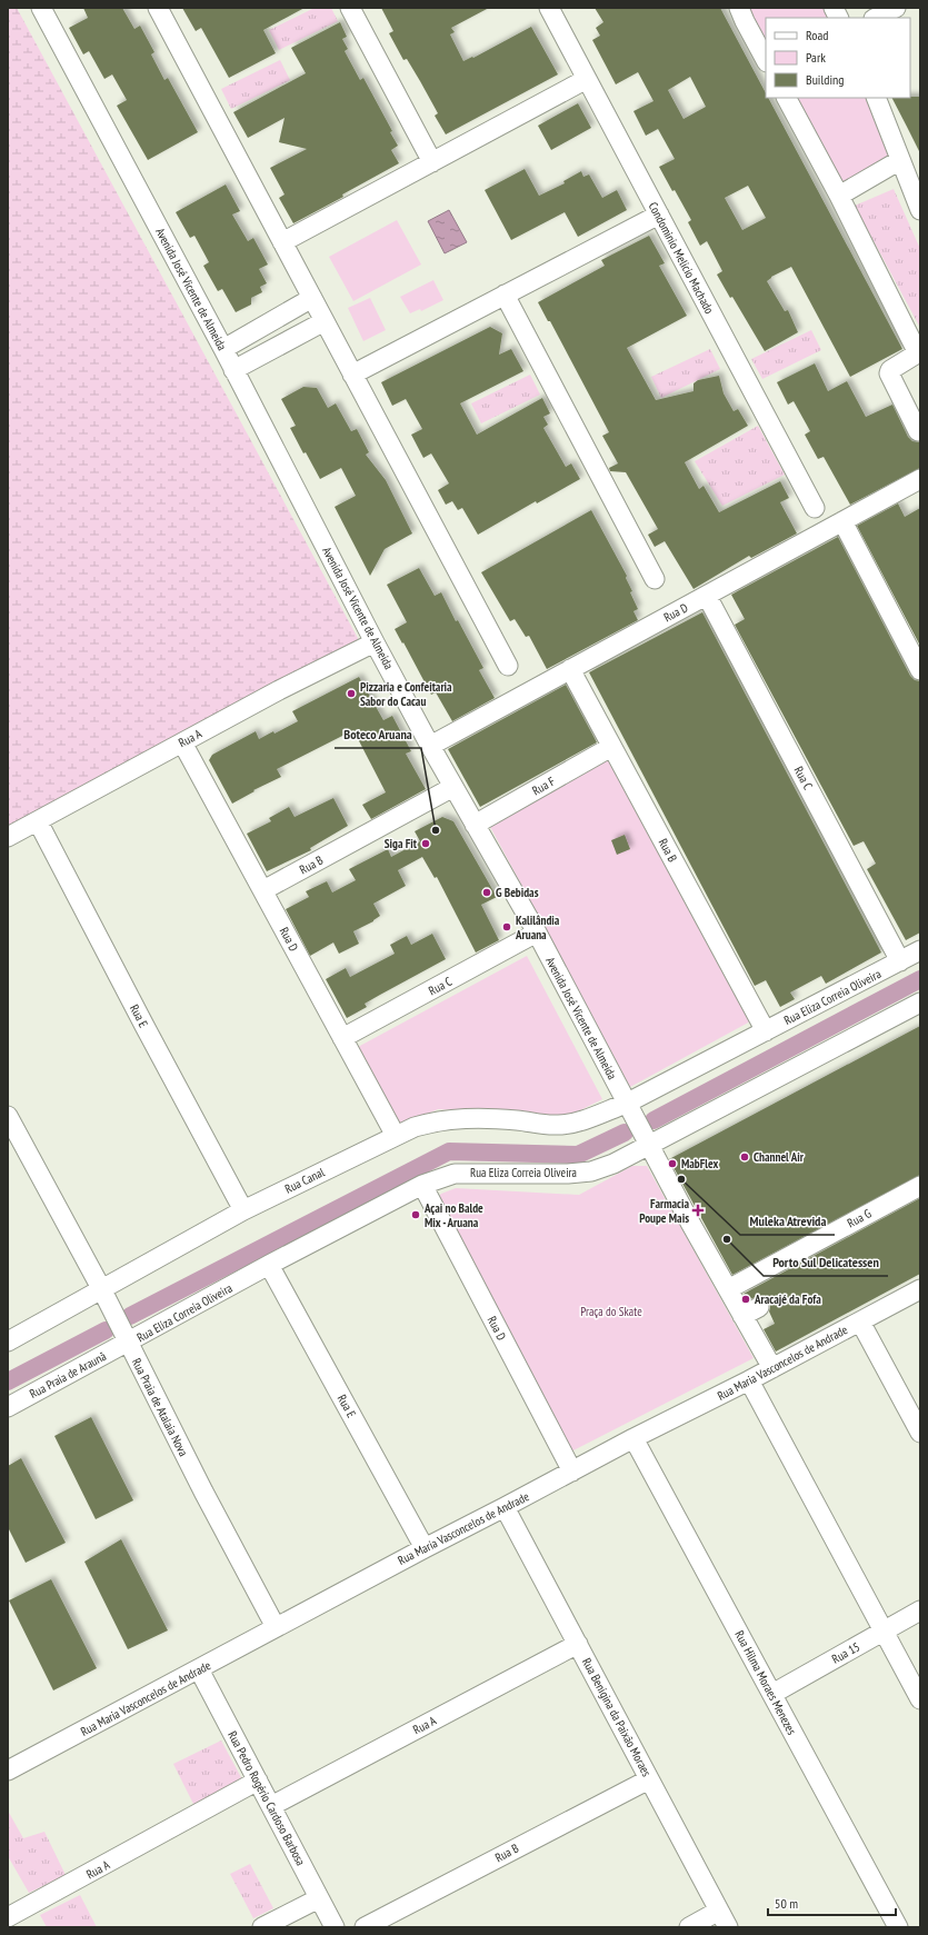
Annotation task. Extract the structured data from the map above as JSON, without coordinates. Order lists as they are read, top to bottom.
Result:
{
  "streets": {
    "street": [
      "Condominio Melicio Machado",
      "Avenida José Vicente de Almeida",
      "Rua D",
      "Rua A",
      "Rua C",
      "Rua F",
      "Rua B",
      "Rua Eliza Correia Oliveira",
      "Rua E",
      "Rua Canal",
      "Rua G",
      "Rua Maria Vasconcelos de Andrade",
      "Rua Praia de Araunã",
      "Rua Praia de Atalaia Nova",
      "Rua 15",
      "Rua Hilma Moraes Menezes",
      "Rua Benigina da Paixão Moraes",
      "Rua Pedro Rogério Cardoso Barbosa"
    ]
  },
  "crossings": [
    ["Avenida José Vicente de Almeida", "Rua D"],
    ["Avenida José Vicente de Almeida", "Rua A"],
    ["Avenida José Vicente de Almeida", "Rua C"],
    ["Avenida José Vicente de Almeida", "Rua F"],
    ["Avenida José Vicente de Almeida", "Rua B"],
    ["Avenida José Vicente de Almeida", "Rua Eliza Correia Oliveira"],
    ["Avenida José Vicente de Almeida", "Rua Canal"],
    ["Avenida José Vicente de Almeida", "Rua G"],
    ["Avenida José Vicente de Almeida", "Rua Maria Vasconcelos de Andrade"],
    ["Rua D", "Rua A"],
    ["Rua D", "Rua C"],
    ["Rua D", "Rua B"],
    ["Rua D", "Rua Eliza Correia Oliveira"],
    ["Rua D", "Rua Canal"],
    ["Rua D", "Rua Maria Vasconcelos de Andrade"],
    ["Rua A", "Rua E"],
    ["Rua A", "Rua Benigina da Paixão Moraes"],
    ["Rua A", "Rua Pedro Rogério Cardoso Barbosa"],
    ["Rua C", "Rua Eliza Correia Oliveira"],
    ["Rua F", "Rua B"],
    ["Rua B", "Rua Eliza Correia Oliveira"],
    ["Rua B", "Rua Benigina da Paixão Moraes"],
    ["Rua Eliza Correia Oliveira", "Rua E"],
    ["Rua Eliza Correia Oliveira", "Rua Canal"],
    ["Rua Eliza Correia Oliveira", "Rua Praia de Araunã"],
    ["Rua Eliza Correia Oliveira", "Rua Praia de Atalaia Nova"],
    ["Rua E", "Rua Canal"],
    ["Rua E", "Rua Maria Vasconcelos de Andrade"],
    ["Rua Canal", "Rua Praia de Atalaia Nova"],
    ["Rua Maria Vasconcelos de Andrade", "Rua Praia de Atalaia Nova"],
    ["Rua Maria Vasconcelos de Andrade", "Rua Hilma Moraes Menezes"],
    ["Rua Maria Vasconcelos de Andrade", "Rua Benigina da Paixão Moraes"],
    ["Rua Maria Vasconcelos de Andrade", "Rua Pedro Rogério Cardoso Barbosa"],
    ["Rua Praia de Araunã", "Rua Praia de Atalaia Nova"],
    ["Rua 15", "Rua Hilma Moraes Menezes"]
  ],
  "parks": ["Praça do Skate"],
  "places": {
    "other": [
      "Pizzaria e Confeitaria Sabor do Cacau",
      "Boteco Aruana",
      "Siga Fit",
      "G Bebidas",
      "Kalilândia Aruana",
      "Channel Air",
      "MabFlex",
      "Muleka Atrevida",
      "Açai no Balde Mix - Aruana",
      "Porto Sul Delicatessen",
      "Aracajé da Fofa"
    ],
    "health": ["Farmacia Poupe Mais"]
  },
  "legend": ["Road", "Park", "Building"],
  "scale_bar": "50 m"
}
